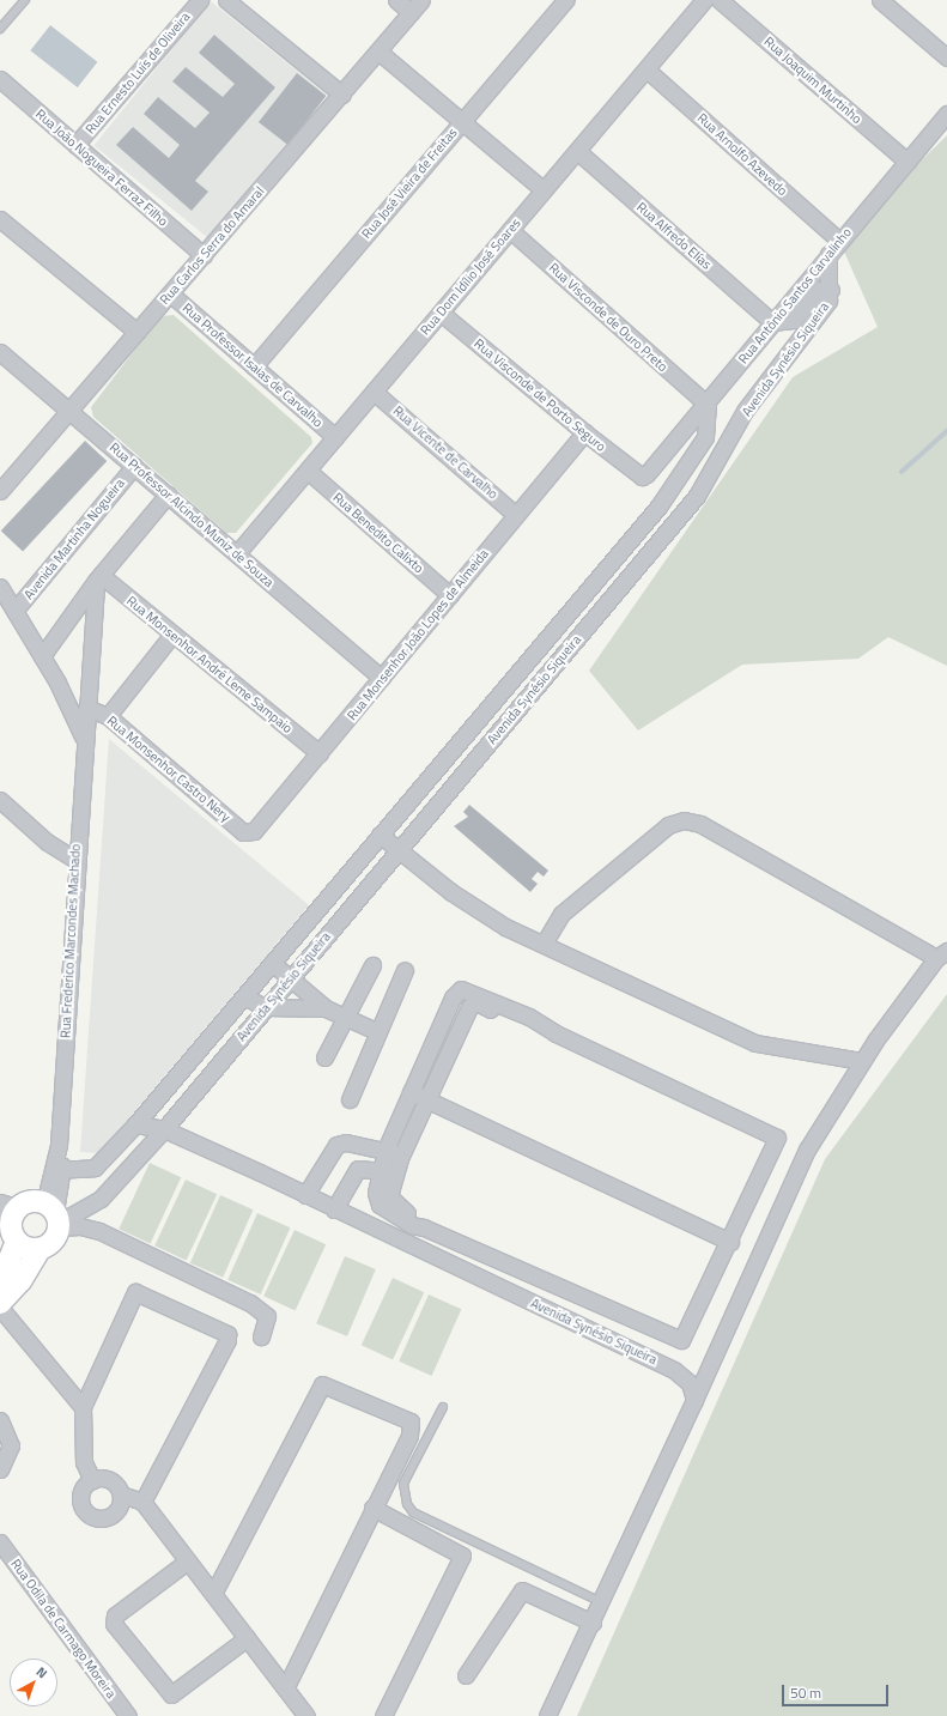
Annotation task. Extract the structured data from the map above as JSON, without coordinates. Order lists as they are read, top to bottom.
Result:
{
  "streets": {
    "street": [
      "Rua Ernesto Luís de Oliveira",
      "Rua Joaquim Murtinho",
      "Rua Arnolfo Azevedo",
      "Rua João Nogueira Ferraz Filho",
      "Rua José Vieira de Freitas",
      "Rua Alfredo Elías",
      "Rua Carlos Serra do Amaral",
      "Rua Dom Idílio José Soares",
      "Rua Antônio Santos Carvalinho",
      "Rua Visconde de Ouro Preto",
      "Avenida Synésio Siqueira",
      "Rua Professor Isaias de Carvalho",
      "Rua Visconde de Porto Seguro",
      "Rua Vicente de Carvalho",
      "Rua Professor Alcindo Muniz de Souza",
      "Rua Benedito Calixto",
      "Avenida Martinha Nogueira",
      "Rua Monsenhor João Lopes de Almeida",
      "Rua Monsenhor André Leme Sampaio",
      "Rua Monsenhor Castro Nery",
      "Rua Frederico Marcondes Machado",
      "Rua Odila de Carmago Moreira"
    ]
  },
  "crossings": [
    ["Rua Ernesto Luís de Oliveira", "Rua João Nogueira Ferraz Filho"],
    ["Rua Joaquim Murtinho", "Rua Antônio Santos Carvalinho"],
    ["Rua Arnolfo Azevedo", "Rua Dom Idílio José Soares"],
    ["Rua Arnolfo Azevedo", "Rua Antônio Santos Carvalinho"],
    ["Rua João Nogueira Ferraz Filho", "Rua Carlos Serra do Amaral"],
    ["Rua José Vieira de Freitas", "Rua Professor Isaias de Carvalho"],
    ["Rua Alfredo Elías", "Rua Dom Idílio José Soares"],
    ["Rua Alfredo Elías", "Rua Antônio Santos Carvalinho"],
    ["Rua Alfredo Elías", "Avenida Synésio Siqueira"],
    ["Rua Carlos Serra do Amaral", "Rua Professor Isaias de Carvalho"],
    ["Rua Carlos Serra do Amaral", "Rua Professor Alcindo Muniz de Souza"],
    ["Rua Dom Idílio José Soares", "Rua Visconde de Ouro Preto"],
    ["Rua Dom Idílio José Soares", "Rua Professor Isaias de Carvalho"],
    ["Rua Dom Idílio José Soares", "Rua Visconde de Porto Seguro"],
    ["Rua Dom Idílio José Soares", "Rua Vicente de Carvalho"],
    ["Rua Dom Idílio José Soares", "Rua Professor Alcindo Muniz de Souza"],
    ["Rua Dom Idílio José Soares", "Rua Benedito Calixto"],
    ["Rua Antônio Santos Carvalinho", "Rua Visconde de Ouro Preto"],
    ["Rua Antônio Santos Carvalinho", "Avenida Synésio Siqueira"],
    ["Rua Antônio Santos Carvalinho", "Rua Visconde de Porto Seguro"],
    ["Rua Visconde de Ouro Preto", "Avenida Synésio Siqueira"],
    ["Avenida Synésio Siqueira", "Rua Frederico Marcondes Machado"],
    ["Rua Visconde de Porto Seguro", "Rua Monsenhor João Lopes de Almeida"],
    ["Rua Vicente de Carvalho", "Rua Monsenhor João Lopes de Almeida"],
    ["Rua Professor Alcindo Muniz de Souza", "Avenida Martinha Nogueira"],
    ["Rua Professor Alcindo Muniz de Souza", "Rua Monsenhor João Lopes de Almeida"],
    ["Rua Benedito Calixto", "Rua Monsenhor João Lopes de Almeida"],
    ["Avenida Martinha Nogueira", "Rua Frederico Marcondes Machado"],
    ["Rua Monsenhor João Lopes de Almeida", "Rua Monsenhor André Leme Sampaio"],
    ["Rua Monsenhor João Lopes de Almeida", "Rua Monsenhor Castro Nery"],
    ["Rua Monsenhor André Leme Sampaio", "Rua Frederico Marcondes Machado"],
    ["Rua Monsenhor Castro Nery", "Rua Frederico Marcondes Machado"]
  ],
  "scale_bar": "50 m",
  "north": "top right"
}
